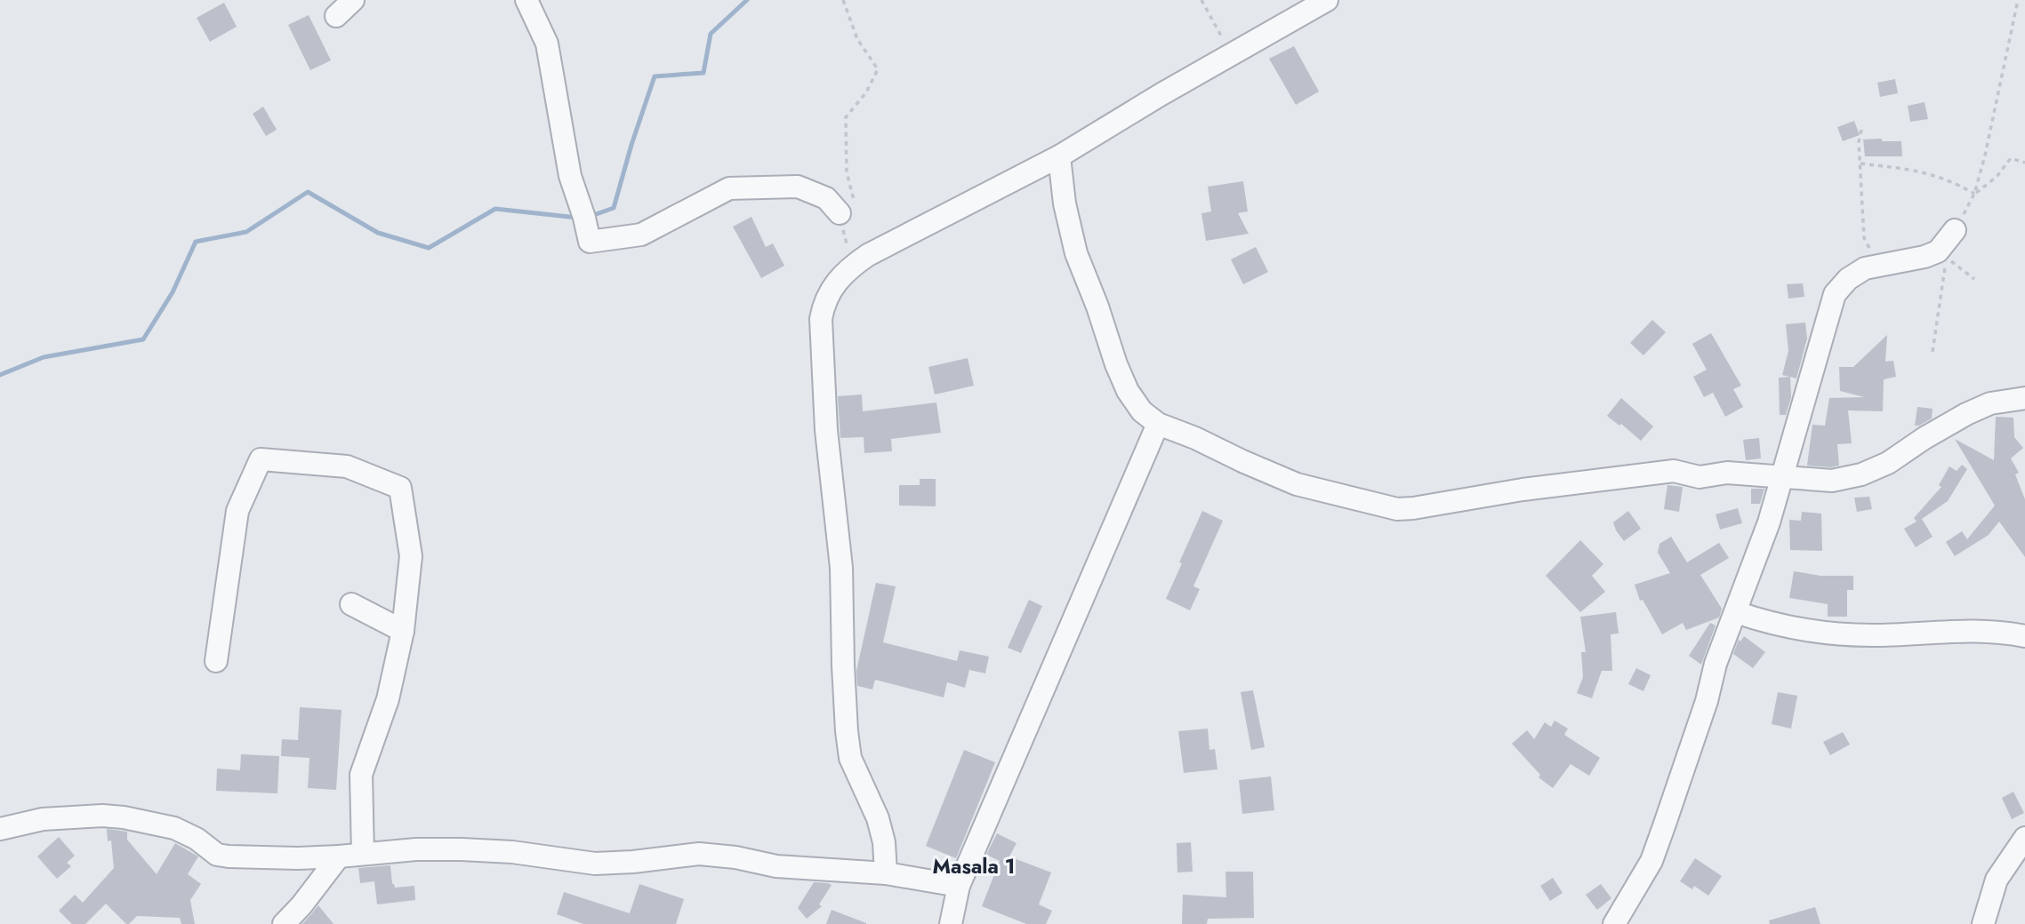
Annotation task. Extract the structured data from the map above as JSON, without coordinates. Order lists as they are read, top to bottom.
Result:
{
  "districts": ["Masala 1"]
}
